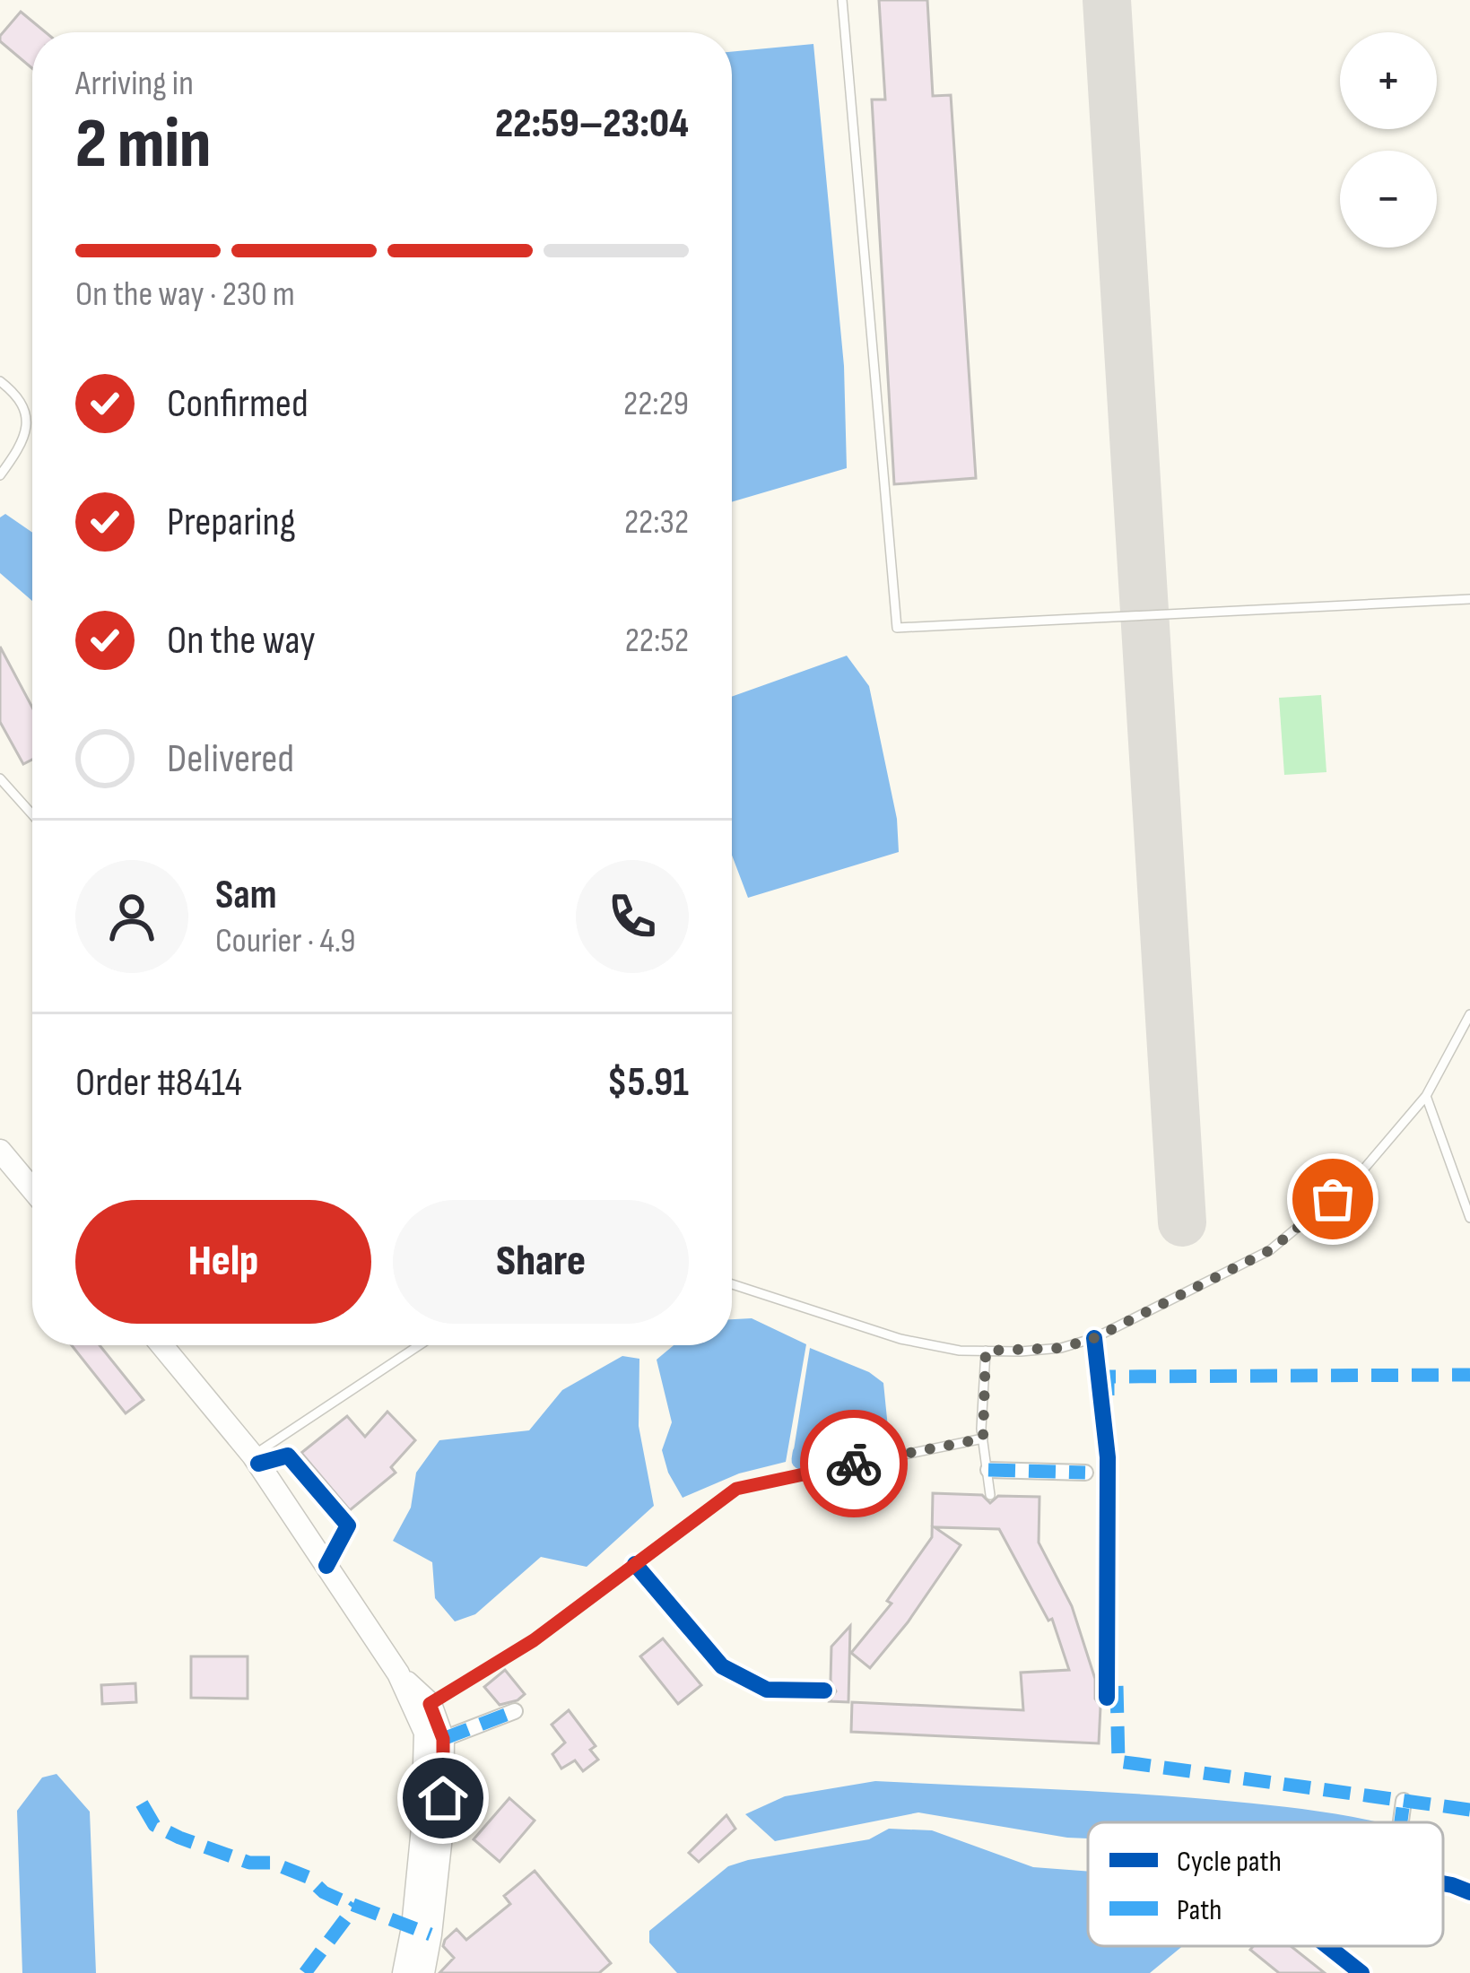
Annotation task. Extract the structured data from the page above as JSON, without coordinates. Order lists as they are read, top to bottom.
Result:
{
  "legend": ["Cycle path", "Path"],
  "page": {
    "map_buttons": ["+", "−"],
    "heading": ["2 min", "Arriving in", "22:59–23:04"],
    "panel": [
      "Sam",
      "Courier · 4.9",
      "Order #8414",
      "$5.91"
    ],
    "bar": "On the way · 230 m",
    "list": [
      ["Confirmed", "22:29"],
      ["Preparing", "22:32"],
      ["On the way", "22:52"],
      "Delivered"
    ],
    "buttons": ["Help", "Share"]
  }
}
